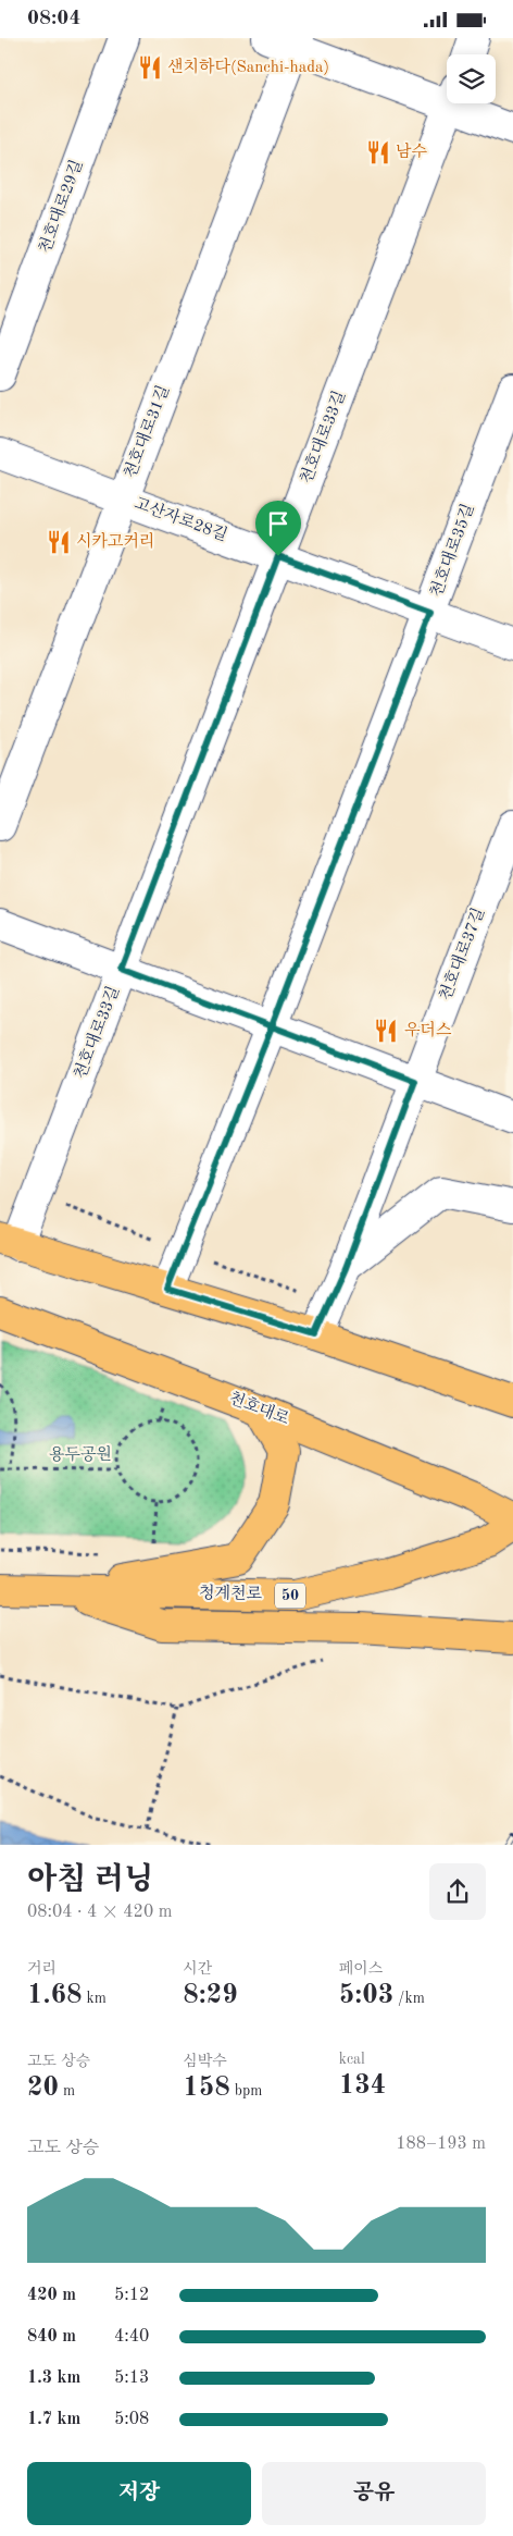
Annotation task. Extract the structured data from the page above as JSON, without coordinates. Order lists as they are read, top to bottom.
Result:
{
  "streets": {
    "main road": ["천호대로", "청계천로", "50"],
    "street": [
      "천호대로29길",
      "천호대로31길",
      "천호대로33길",
      "고산자로28길",
      "천호대로35길",
      "천호대로37길"
    ]
  },
  "crossings": [
    ["천호대로31길", "고산자로28길"],
    ["천호대로33길", "고산자로28길"],
    ["고산자로28길", "천호대로35길"]
  ],
  "parks": ["용두공원"],
  "places": {
    "restaurant": [
      "샌치하다(Sanchi-hada)",
      "남수",
      "시카고커리",
      "우더스"
    ]
  },
  "page": {
    "status": "08:04",
    "heading": ["아침 러닝", "08:04 · 4 × 420 m"],
    "stats": [
      ["거리", "1.68 km"],
      ["시간", "8:29"],
      ["페이스", "5:03 /km"],
      ["고도 상승", "20 m"],
      ["심박수", "158 bpm"],
      ["kcal", "134"]
    ],
    "chart": ["고도 상승", "188–193 m"],
    "list": [
      {
        "name": "420 m",
        "note": "5:12"
      },
      {
        "name": "840 m",
        "note": "4:40"
      },
      {
        "name": "1.3 km",
        "note": "5:13"
      },
      {
        "name": "1.7 km",
        "note": "5:08"
      }
    ],
    "buttons": ["저장", "공유"]
  }
}
